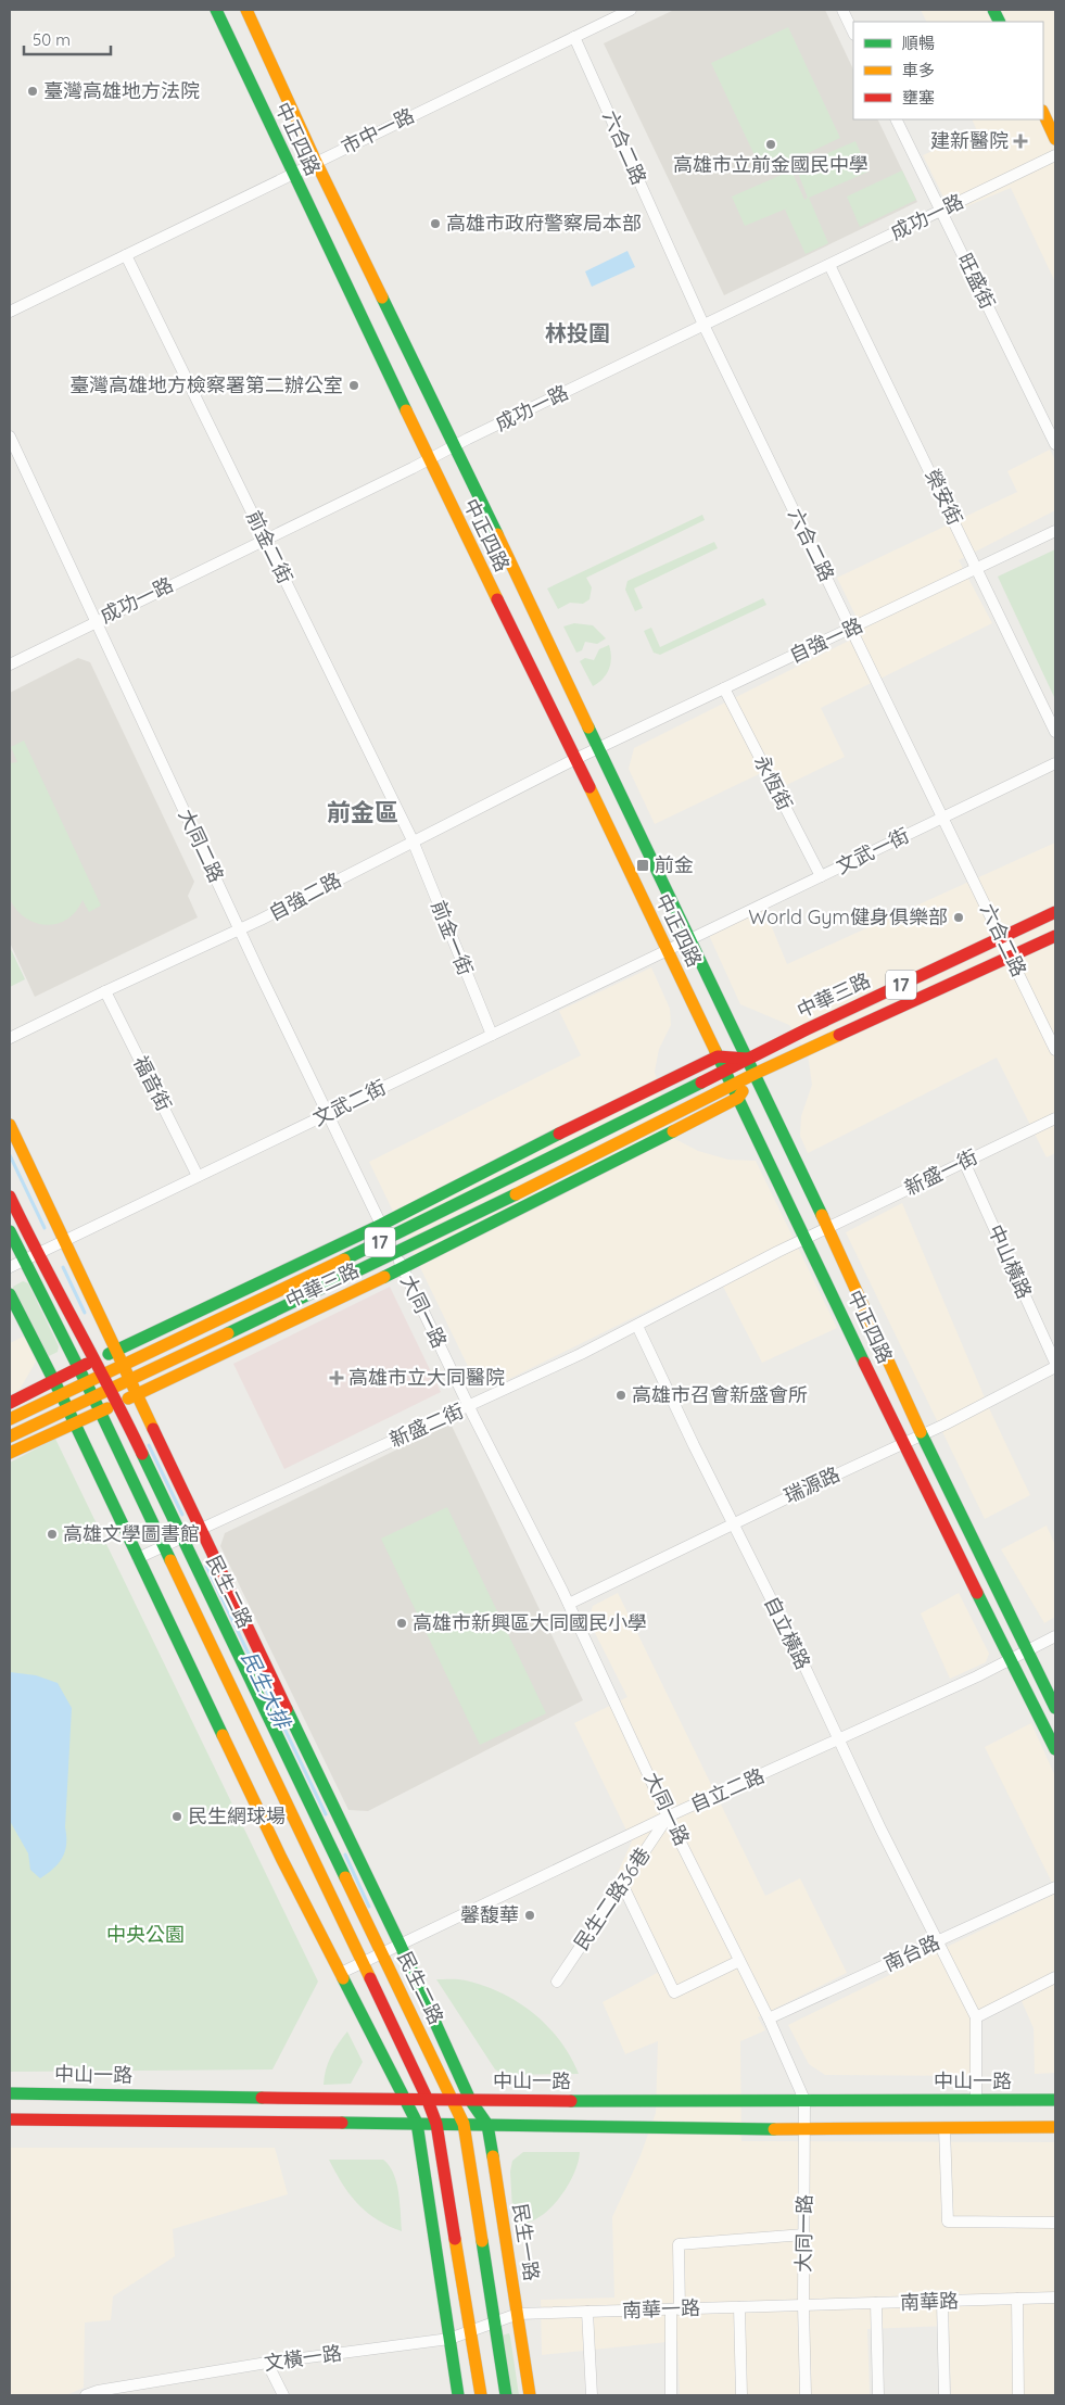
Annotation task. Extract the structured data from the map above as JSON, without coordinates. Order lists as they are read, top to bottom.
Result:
{
  "streets": {
    "main road": [
      "中正四路",
      "17",
      "中華三路",
      "民生二路",
      "中山一路",
      "民生一路"
    ],
    "street": [
      "市中一路",
      "六合二路",
      "成功一路",
      "旺盛街",
      "榮安街",
      "前金二街",
      "自強一路",
      "永恆街",
      "大同二路",
      "文武一街",
      "自強二路",
      "前金一街",
      "福音街",
      "文武二街",
      "新盛一街",
      "中山橫路",
      "大同一路",
      "新盛二街",
      "瑞源路",
      "自立橫路",
      "自立二路",
      "民生二路36巷",
      "南台路",
      "南華路",
      "南華一路",
      "文橫一路"
    ]
  },
  "crossings": [
    ["市中一路", "中正四路"],
    ["市中一路", "六合二路"],
    ["市中一路", "前金二街"],
    ["中正四路", "成功一路"],
    ["中正四路", "自強一路"],
    ["中正四路", "文武一街"],
    ["中正四路", "自強二路"],
    ["中正四路", "中華三路"],
    ["中正四路", "文武二街"],
    ["中正四路", "新盛一街"],
    ["中正四路", "新盛二街"],
    ["中正四路", "瑞源路"],
    ["中正四路", "自立二路"],
    ["六合二路", "成功一路"],
    ["六合二路", "自強一路"],
    ["六合二路", "文武一街"],
    ["六合二路", "中華三路"],
    ["成功一路", "旺盛街"],
    ["成功一路", "榮安街"],
    ["成功一路", "前金二街"],
    ["成功一路", "大同二路"],
    ["榮安街", "自強一路"],
    ["前金二街", "自強二路"],
    ["前金二街", "前金一街"],
    ["自強一路", "永恆街"],
    ["自強一路", "自強二路"],
    ["永恆街", "文武一街"],
    ["大同二路", "自強二路"],
    ["大同二路", "中華三路"],
    ["大同二路", "文武二街"],
    ["大同二路", "大同一路"],
    ["文武一街", "文武二街"],
    ["自強二路", "前金一街"],
    ["自強二路", "福音街"],
    ["前金一街", "文武二街"],
    ["中華三路", "大同一路"],
    ["中華三路", "民生二路"],
    ["中華三路", "民生一路"],
    ["福音街", "文武二街"],
    ["文武二街", "民生二路"],
    ["文武二街", "民生一路"],
    ["新盛一街", "中山橫路"],
    ["新盛一街", "新盛二街"],
    ["大同一路", "新盛二街"],
    ["大同一路", "瑞源路"],
    ["大同一路", "自立二路"],
    ["大同一路", "民生二路36巷"],
    ["大同一路", "南台路"],
    ["大同一路", "中山一路"],
    ["大同一路", "南華路"],
    ["大同一路", "南華一路"],
    ["新盛二街", "民生二路"],
    ["新盛二街", "自立橫路"],
    ["新盛二街", "民生一路"],
    ["瑞源路", "自立橫路"],
    ["民生二路", "自立二路"],
    ["民生二路", "中山一路"],
    ["自立橫路", "自立二路"],
    ["自立橫路", "南台路"],
    ["自立二路", "民生二路36巷"],
    ["自立二路", "民生一路"],
    ["中山一路", "民生一路"],
    ["民生一路", "南華一路"],
    ["民生一路", "文橫一路"],
    ["南華路", "南華一路"],
    ["南華一路", "文橫一路"]
  ],
  "districts": ["林投圍", "前金區"],
  "water": ["民生大排"],
  "parks": ["中央公園"],
  "places": {
    "other": [
      "臺灣高雄地方法院",
      "高雄市立前金國民中學",
      "高雄市政府警察局本部",
      "臺灣高雄地方檢察署第二辦公室",
      "World Gym健身俱樂部",
      "高雄市召會新盛會所",
      "高雄文學圖書館",
      "高雄市新興區大同國民小學",
      "民生網球場",
      "馨馥華"
    ],
    "health": ["建新醫院", "高雄市立大同醫院"],
    "transit": ["前金"]
  },
  "legend": ["順暢", "車多", "壅塞"],
  "scale_bar": "50 m"
}
